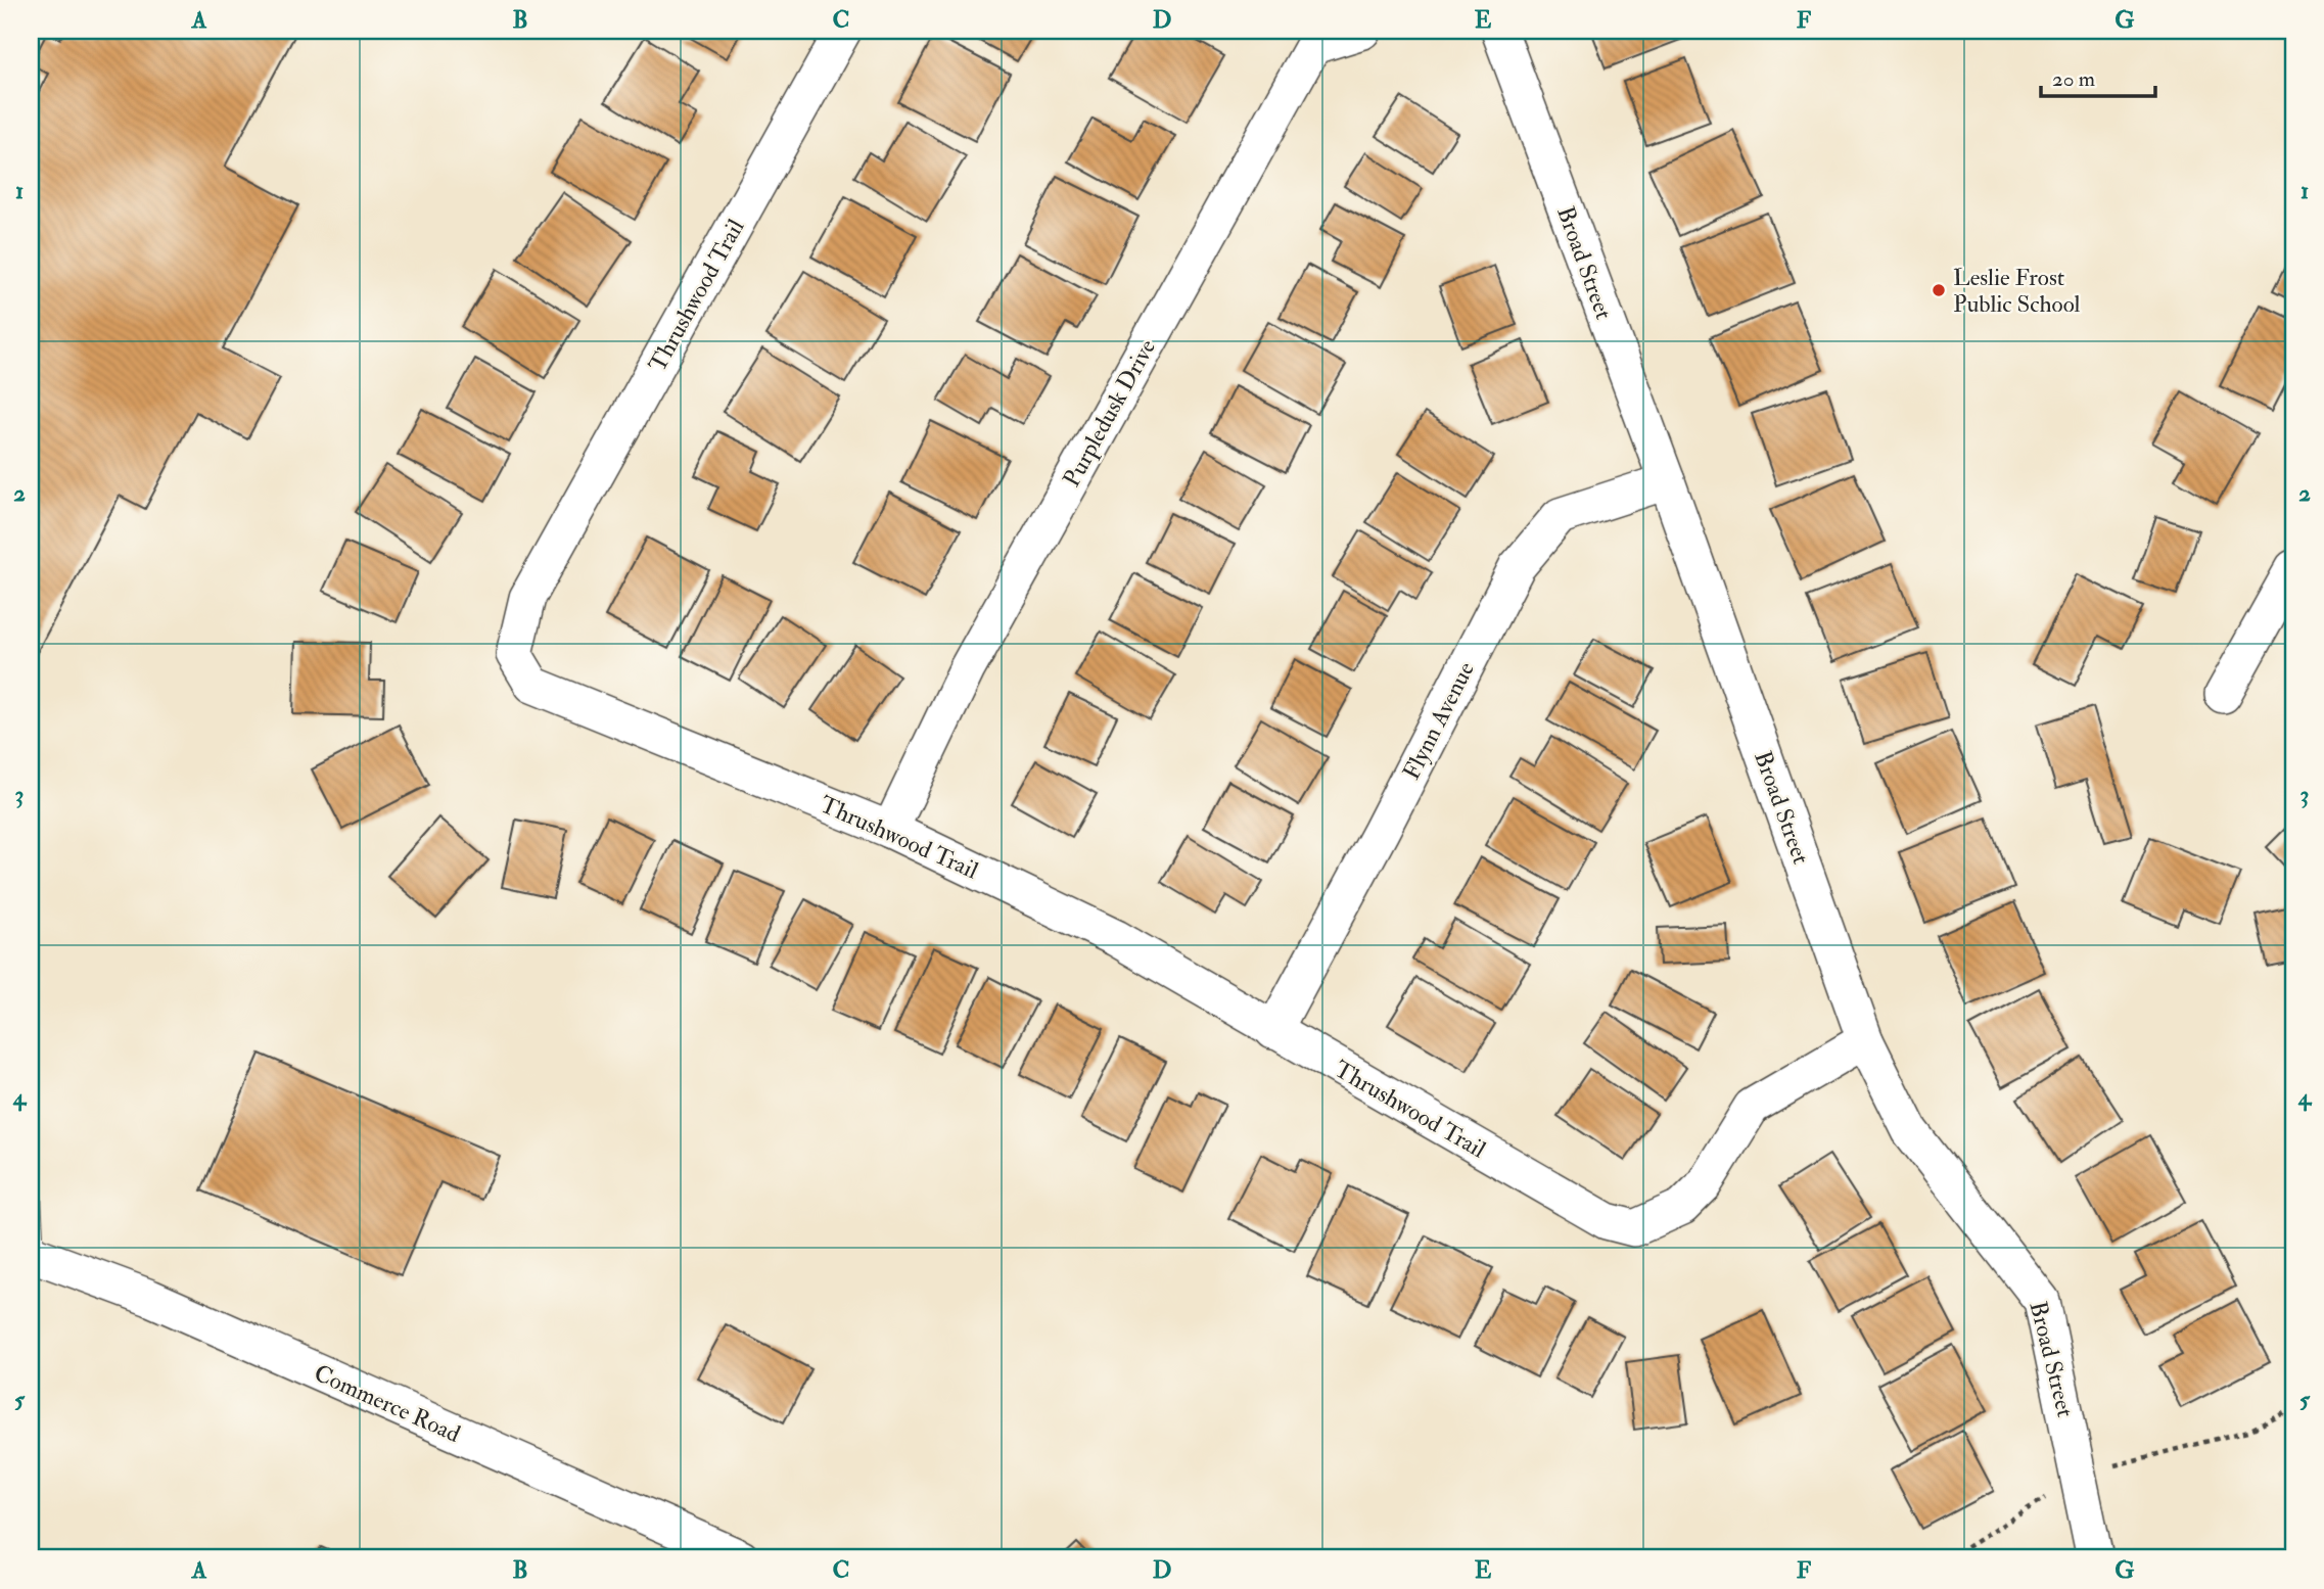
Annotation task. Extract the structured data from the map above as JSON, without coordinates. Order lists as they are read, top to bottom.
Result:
{
  "streets": {
    "street": [
      "Broad Street",
      "Thrushwood Trail",
      "Purpledusk Drive",
      "Flynn Avenue",
      "Commerce Road"
    ]
  },
  "crossings": [
    ["Broad Street", "Thrushwood Trail"],
    ["Broad Street", "Flynn Avenue"],
    ["Thrushwood Trail", "Purpledusk Drive"],
    ["Thrushwood Trail", "Flynn Avenue"]
  ],
  "places": ["Leslie Frost Public School"],
  "scale_bar": "20 m",
  "grid": {
    "columns": [
      "A",
      "B",
      "C",
      "D",
      "E",
      "F",
      "G"
    ],
    "rows": [
      "1",
      "2",
      "3",
      "4",
      "5"
    ]
  }
}
